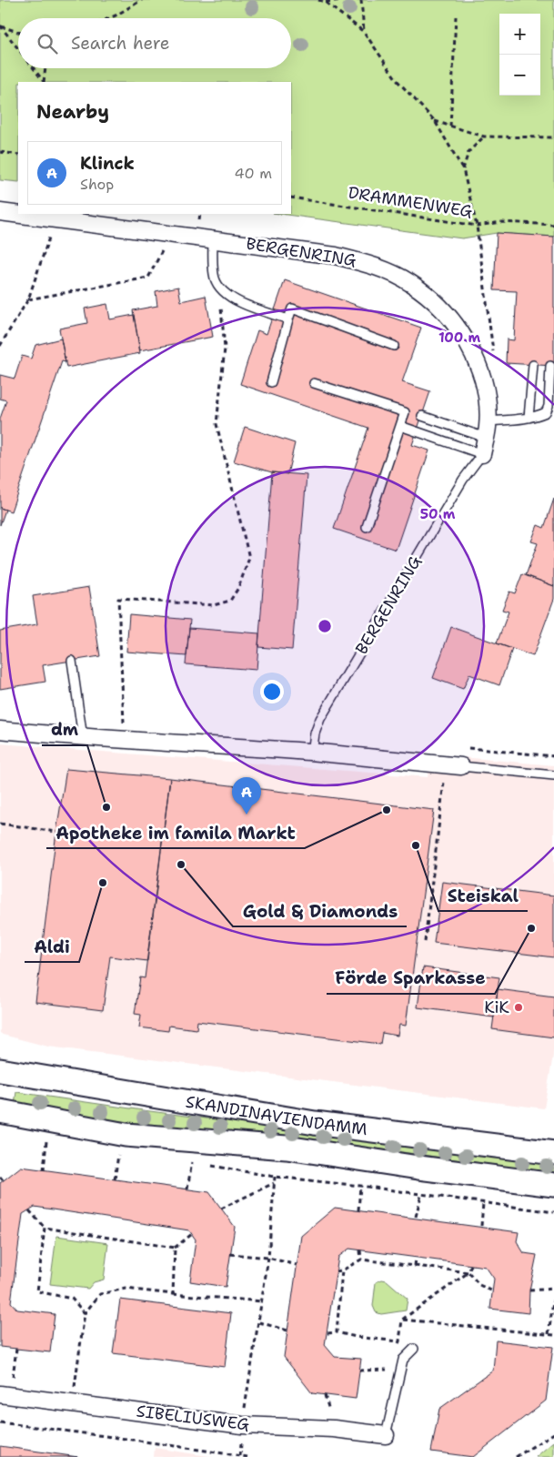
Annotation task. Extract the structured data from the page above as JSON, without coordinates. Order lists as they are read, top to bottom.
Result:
{
  "streets": {
    "main road": ["SKANDINAVIENDAMM"],
    "street": ["BERGENRING", "SIBELIUSWEG"],
    "path": ["DRAMMENWEG"]
  },
  "places": [
    "dm",
    "Apotheke im famila Markt",
    "Steiskal",
    "Gold & Diamonds",
    "Aldi",
    "Förde Sparkasse",
    "KiK"
  ],
  "page": {
    "map_buttons": ["+", "−"],
    "search": "Search here",
    "heading": "Nearby",
    "list": [
      {
        "mark": "A",
        "name": "Klinck",
        "note": "Shop",
        "value": "40 m"
      }
    ],
    "pins": "A"
  },
  "rings": ["100 m", "50 m"]
}
